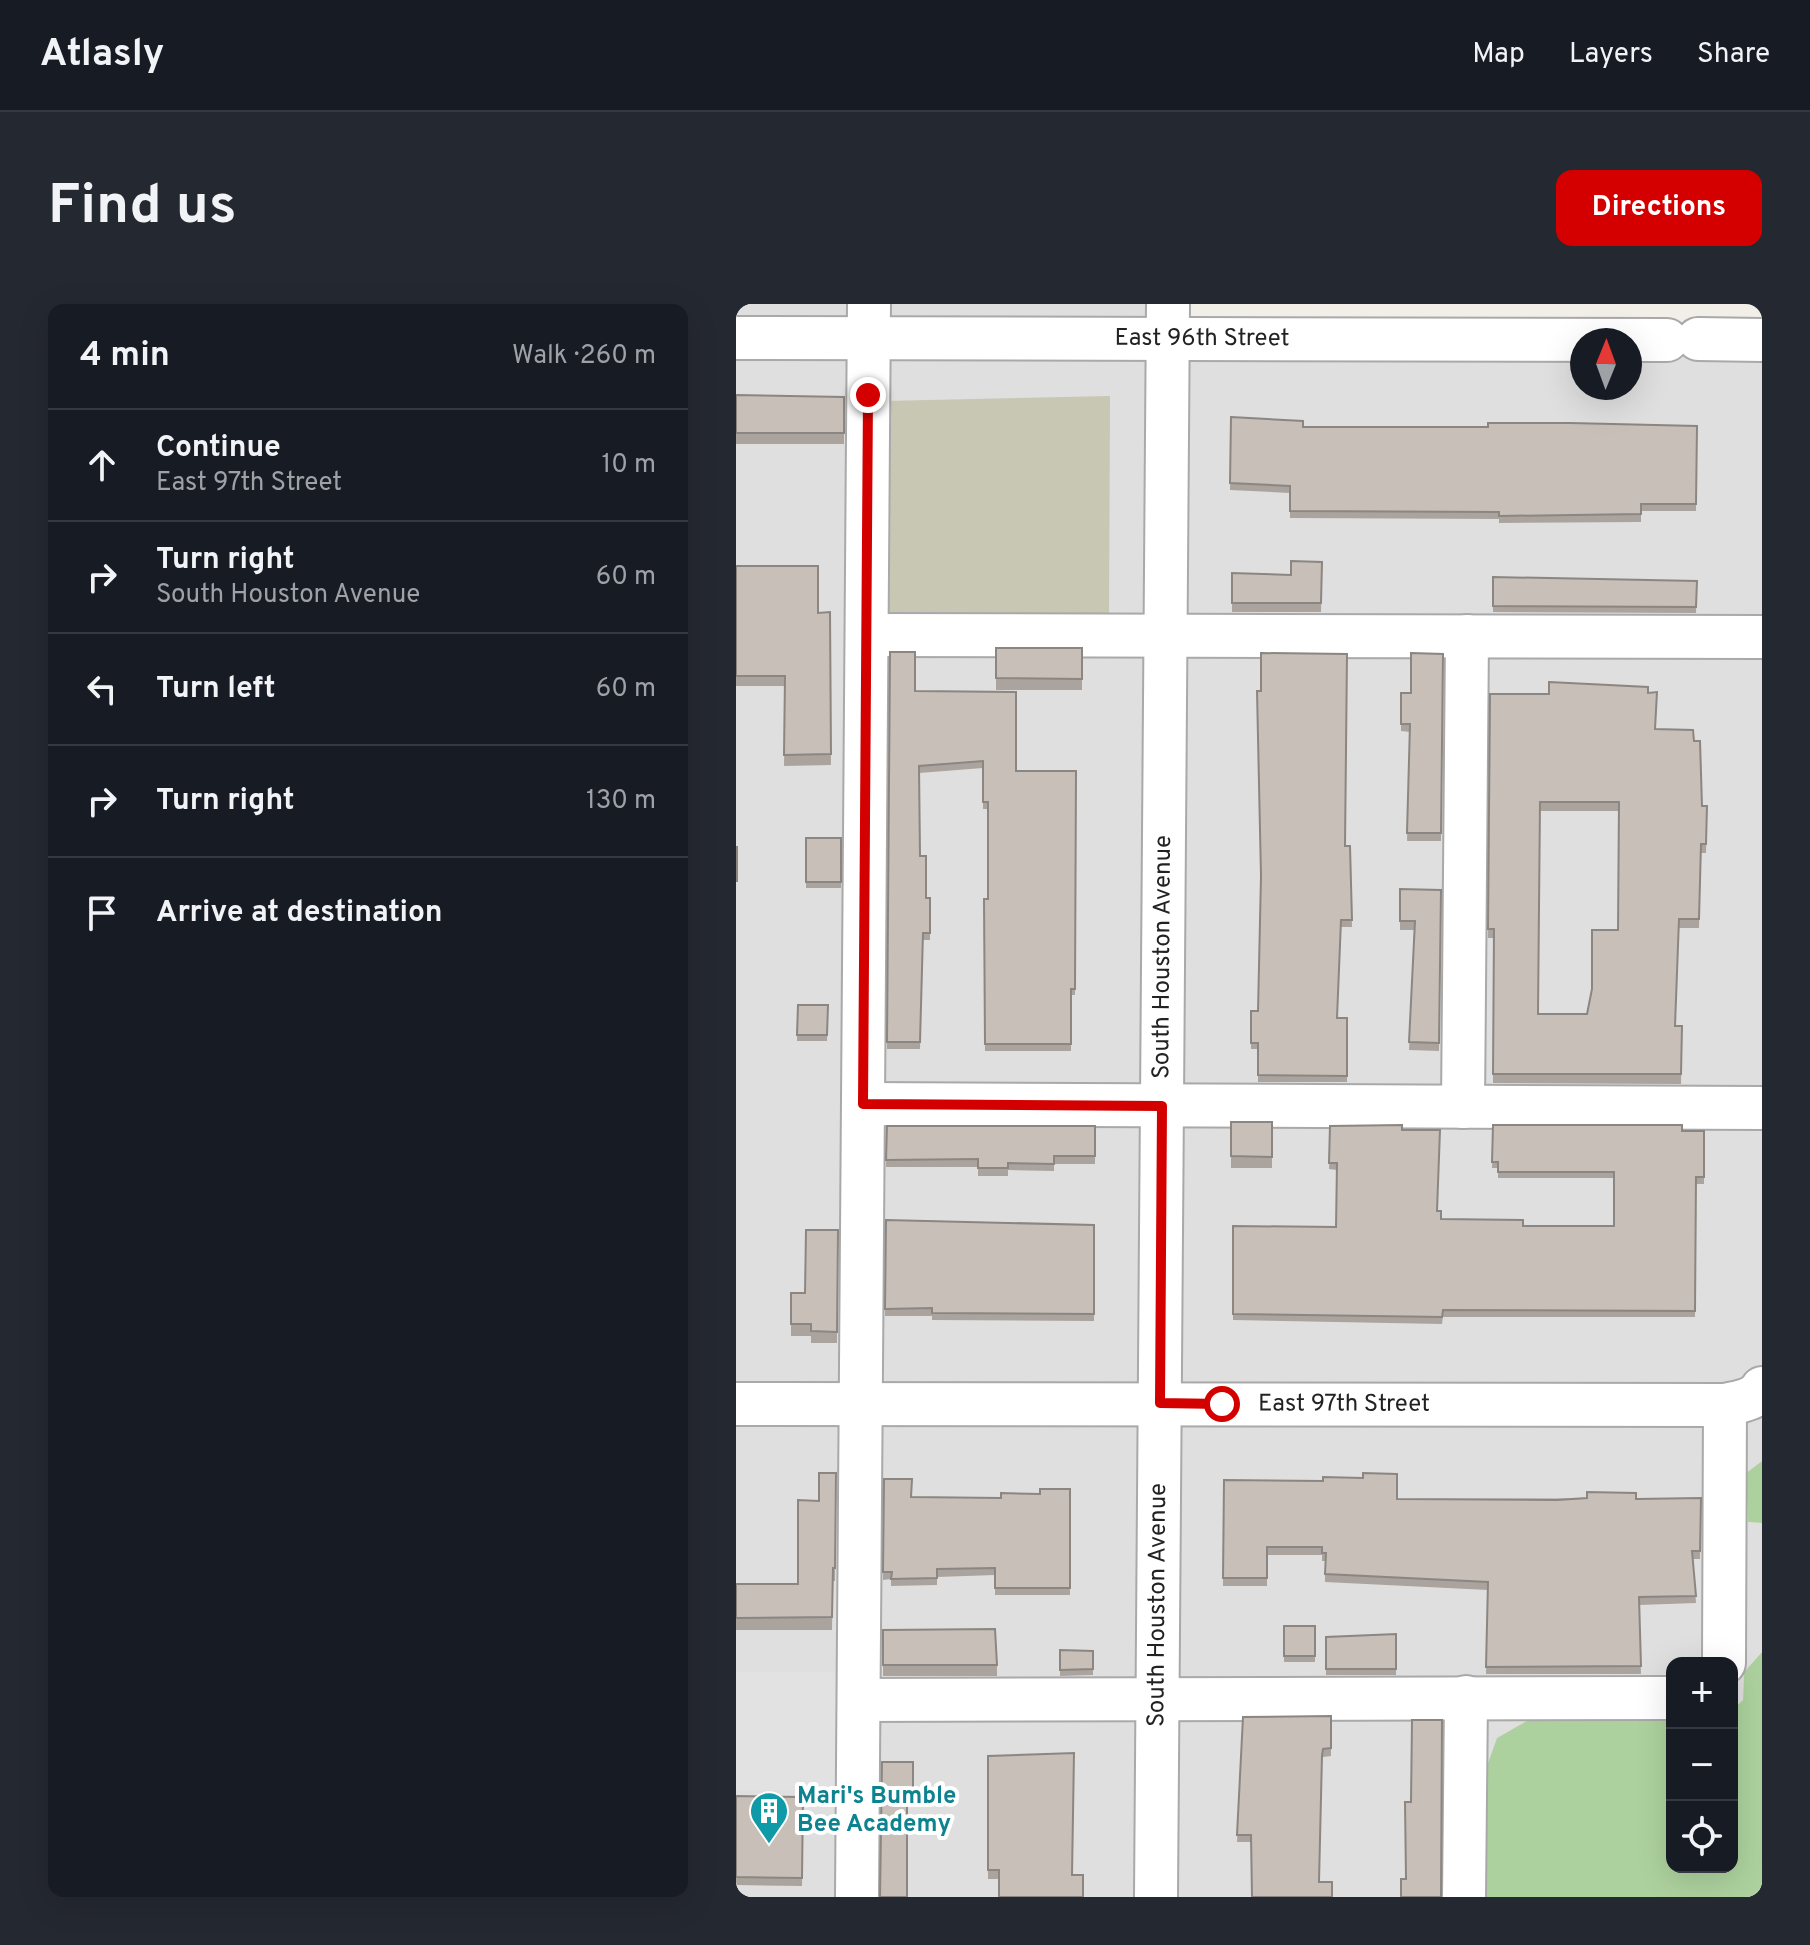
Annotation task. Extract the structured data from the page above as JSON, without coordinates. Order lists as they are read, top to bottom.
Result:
{
  "streets": {
    "street": ["East 96th Street", "South Houston Avenue", "East 97th Street"]
  },
  "crossings": [
    ["East 96th Street", "South Houston Avenue"],
    ["South Houston Avenue", "East 97th Street"]
  ],
  "places": {
    "building": ["Mari's Bumble Bee Academy"]
  },
  "north": "top",
  "page": {
    "header": "Atlasly",
    "nav": ["Map", "Layers", "Share"],
    "buttons": "Directions",
    "title": "Find us",
    "heading": ["4 min", "Walk · 260 m"],
    "list": [
      ["Continue", "East 97th Street", "10 m"],
      ["Turn right", "South Houston Avenue", "60 m"],
      ["Turn left", "60 m"],
      ["Turn right", "130 m"],
      "Arrive at destination"
    ],
    "map_buttons": ["+", "−"]
  }
}
